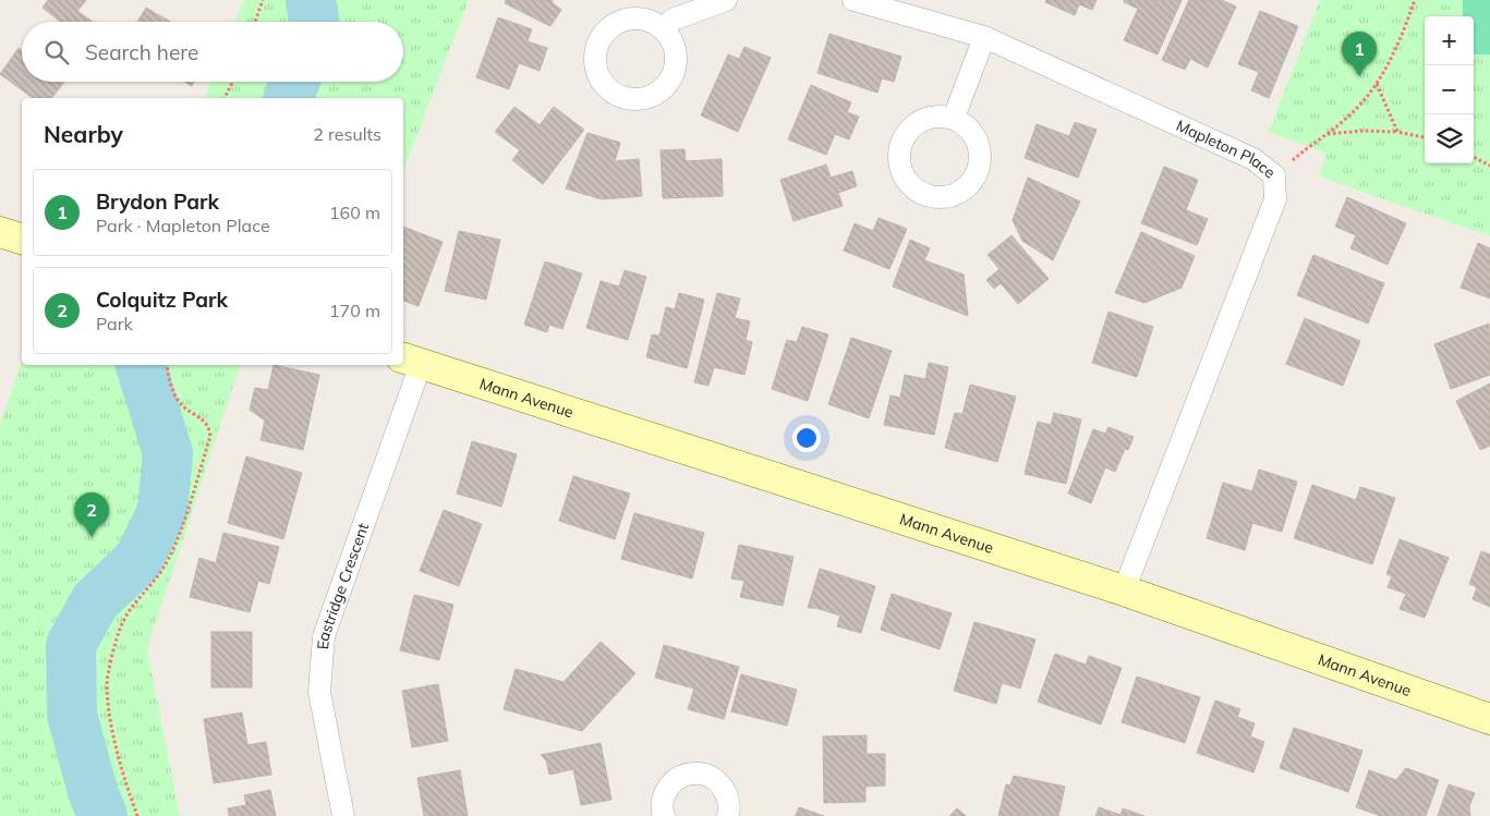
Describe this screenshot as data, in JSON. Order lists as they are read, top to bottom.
{
  "streets": {
    "main road": ["Mann Avenue"],
    "street": ["Mapleton Place", "Eastridge Crescent"]
  },
  "crossings": [
    ["Mapleton Place", "Mann Avenue"],
    ["Mann Avenue", "Eastridge Crescent"]
  ],
  "page": {
    "map_buttons": ["+", "−"],
    "search": "Search here",
    "pins": ["1", "2"],
    "heading": ["Nearby", "2 results"],
    "list": [
      {
        "mark": "1",
        "name": "Brydon Park",
        "note": "Park · Mapleton Place",
        "value": "160 m"
      },
      {
        "mark": "2",
        "name": "Colquitz Park",
        "note": "Park",
        "value": "170 m"
      }
    ]
  }
}
